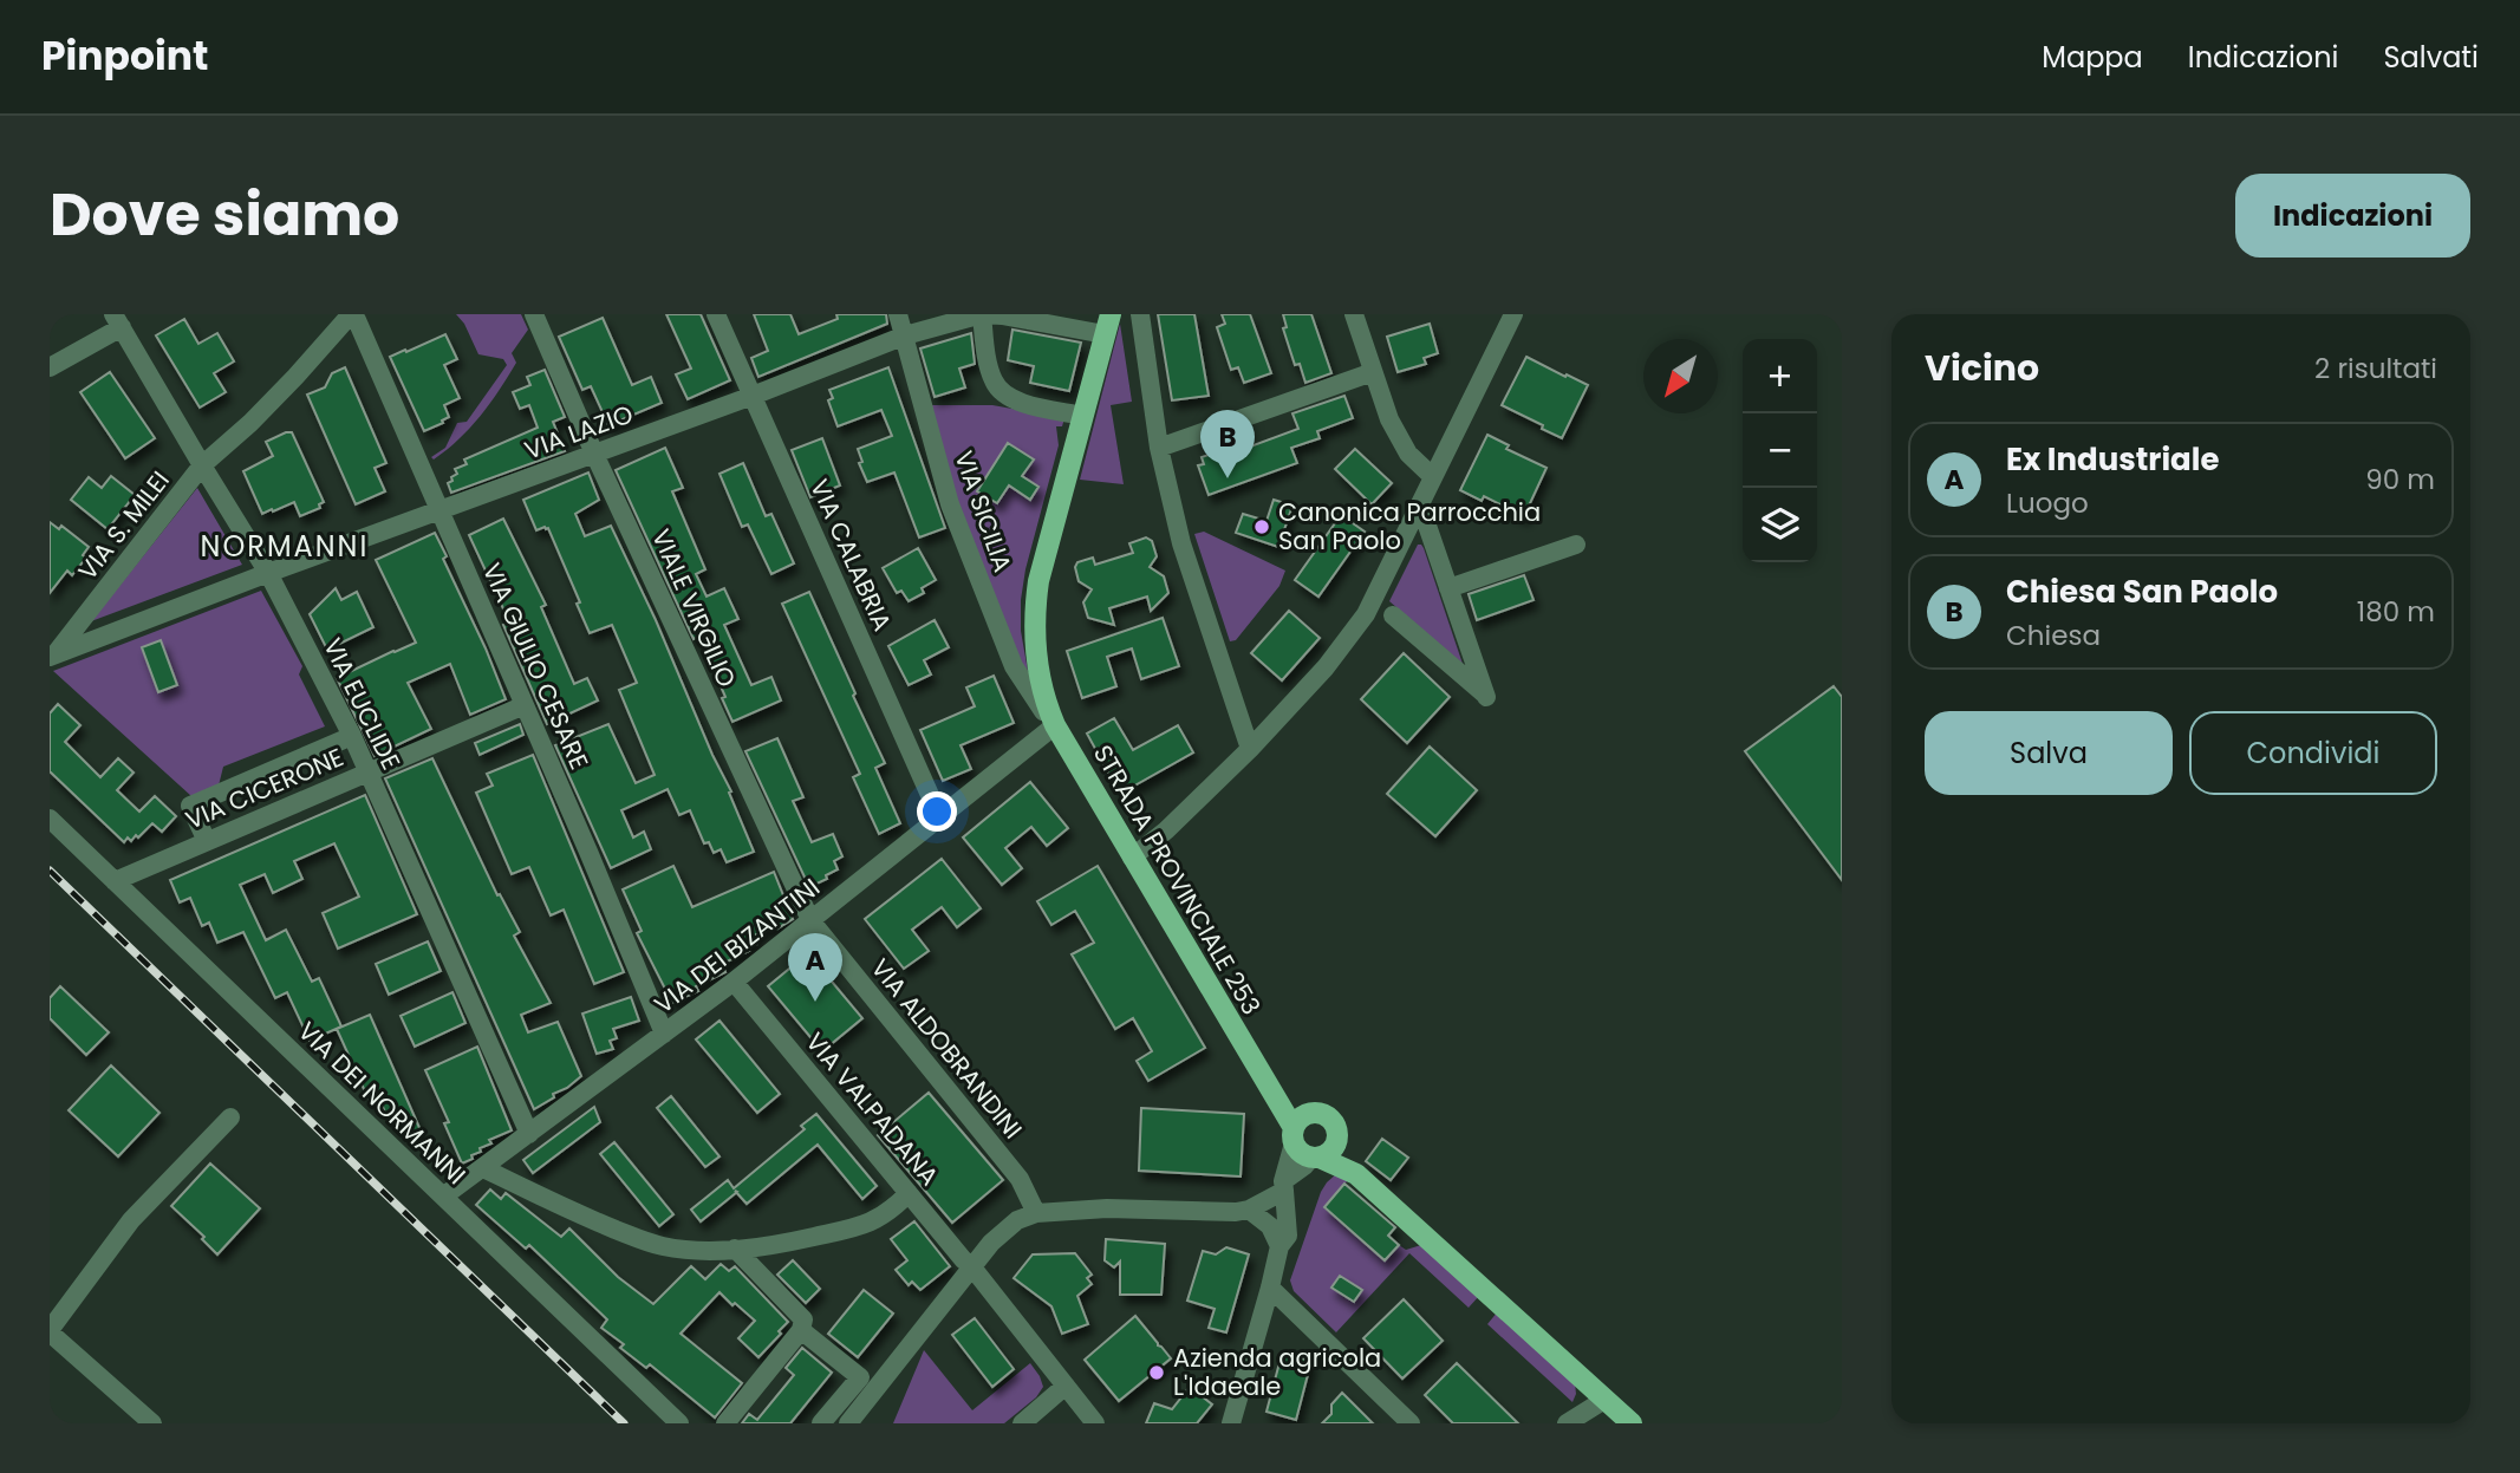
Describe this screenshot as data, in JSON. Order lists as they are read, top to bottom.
{
  "streets": {
    "main road": ["STRADA PROVINCIALE 253"],
    "street": [
      "VIA LAZIO",
      "VIA SICILIA",
      "VIA S. MILEI",
      "VIA CALABRIA",
      "VIALE VIRGILIO",
      "VIA GIULIO CESARE",
      "VIA EUCLIDE",
      "VIA CICERONE",
      "VIA DEI BIZANTINI",
      "VIA ALDOBRANDINI",
      "VIA DEI NORMANNI",
      "VIA VALPADANA"
    ]
  },
  "crossings": [
    ["VIA LAZIO", "VIA SICILIA"],
    ["VIA LAZIO", "VIA S. MILEI"],
    ["VIA LAZIO", "VIA CALABRIA"],
    ["VIA LAZIO", "VIALE VIRGILIO"],
    ["VIA LAZIO", "VIA GIULIO CESARE"],
    ["VIA LAZIO", "VIA EUCLIDE"],
    ["VIA LAZIO", "STRADA PROVINCIALE 253"],
    ["VIA SICILIA", "STRADA PROVINCIALE 253"],
    ["VIA SICILIA", "VIA DEI BIZANTINI"],
    ["VIA S. MILEI", "VIA GIULIO CESARE"],
    ["VIA S. MILEI", "VIA EUCLIDE"],
    ["VIA CALABRIA", "VIA DEI BIZANTINI"],
    ["VIALE VIRGILIO", "VIA DEI BIZANTINI"],
    ["VIALE VIRGILIO", "VIA ALDOBRANDINI"],
    ["VIA GIULIO CESARE", "VIA CICERONE"],
    ["VIA GIULIO CESARE", "VIA DEI BIZANTINI"],
    ["VIA EUCLIDE", "VIA CICERONE"],
    ["VIA EUCLIDE", "VIA DEI BIZANTINI"],
    ["VIA CICERONE", "VIA DEI NORMANNI"],
    ["STRADA PROVINCIALE 253", "VIA DEI BIZANTINI"],
    ["VIA DEI BIZANTINI", "VIA ALDOBRANDINI"],
    ["VIA DEI BIZANTINI", "VIA DEI NORMANNI"],
    ["VIA DEI BIZANTINI", "VIA VALPADANA"]
  ],
  "districts": ["NORMANNI"],
  "places": ["Canonica Parrocchia San Paolo", "Azienda agricola L'Idaeale"],
  "north": "bottom left",
  "page": {
    "header": "Pinpoint",
    "nav": ["Mappa", "Indicazioni", "Salvati"],
    "title": "Dove siamo",
    "buttons": [
      "Indicazioni",
      ["Salva", "Condividi"]
    ],
    "heading": ["Vicino", "2 risultati"],
    "map_buttons": ["+", "−"],
    "pins": ["B", "A"],
    "list": [
      {
        "mark": "A",
        "name": "Ex Industriale",
        "note": "Luogo",
        "value": "90 m"
      },
      {
        "mark": "B",
        "name": "Chiesa San Paolo",
        "note": "Chiesa",
        "value": "180 m"
      }
    ]
  }
}
